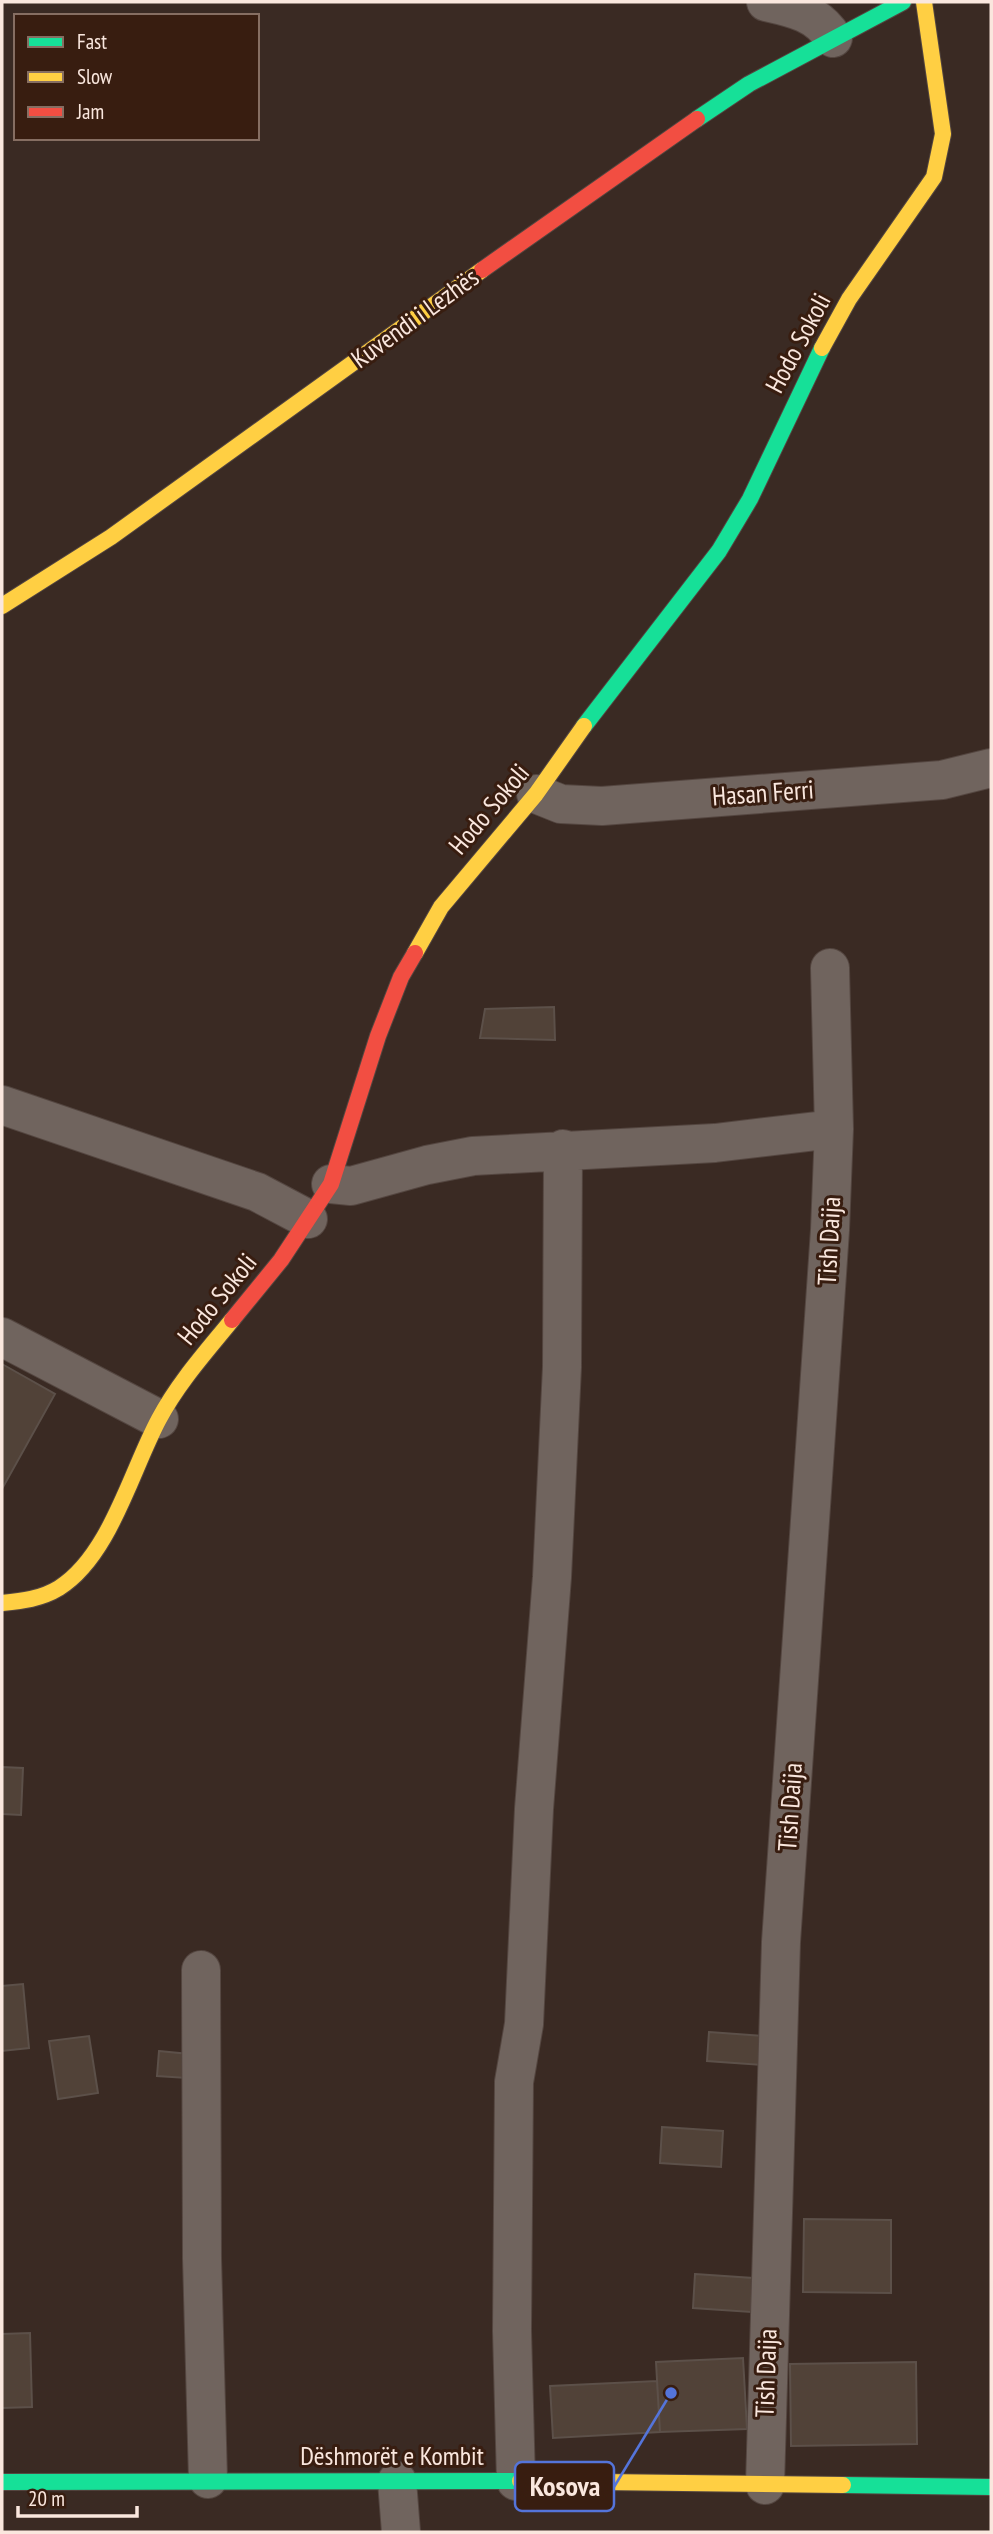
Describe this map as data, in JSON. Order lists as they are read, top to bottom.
{
  "streets": {
    "street": [
      "Kuvendi i Lezhës",
      "Hodo Sokoli",
      "Hasan Ferri",
      "Tish Daija",
      "Dëshmorët e Kombit"
    ]
  },
  "crossings": [
    ["Hodo Sokoli", "Hasan Ferri"],
    ["Tish Daija", "Dëshmorët e Kombit"]
  ],
  "places": ["Kosova"],
  "legend": ["Fast", "Slow", "Jam"],
  "scale_bar": "20 m"
}
